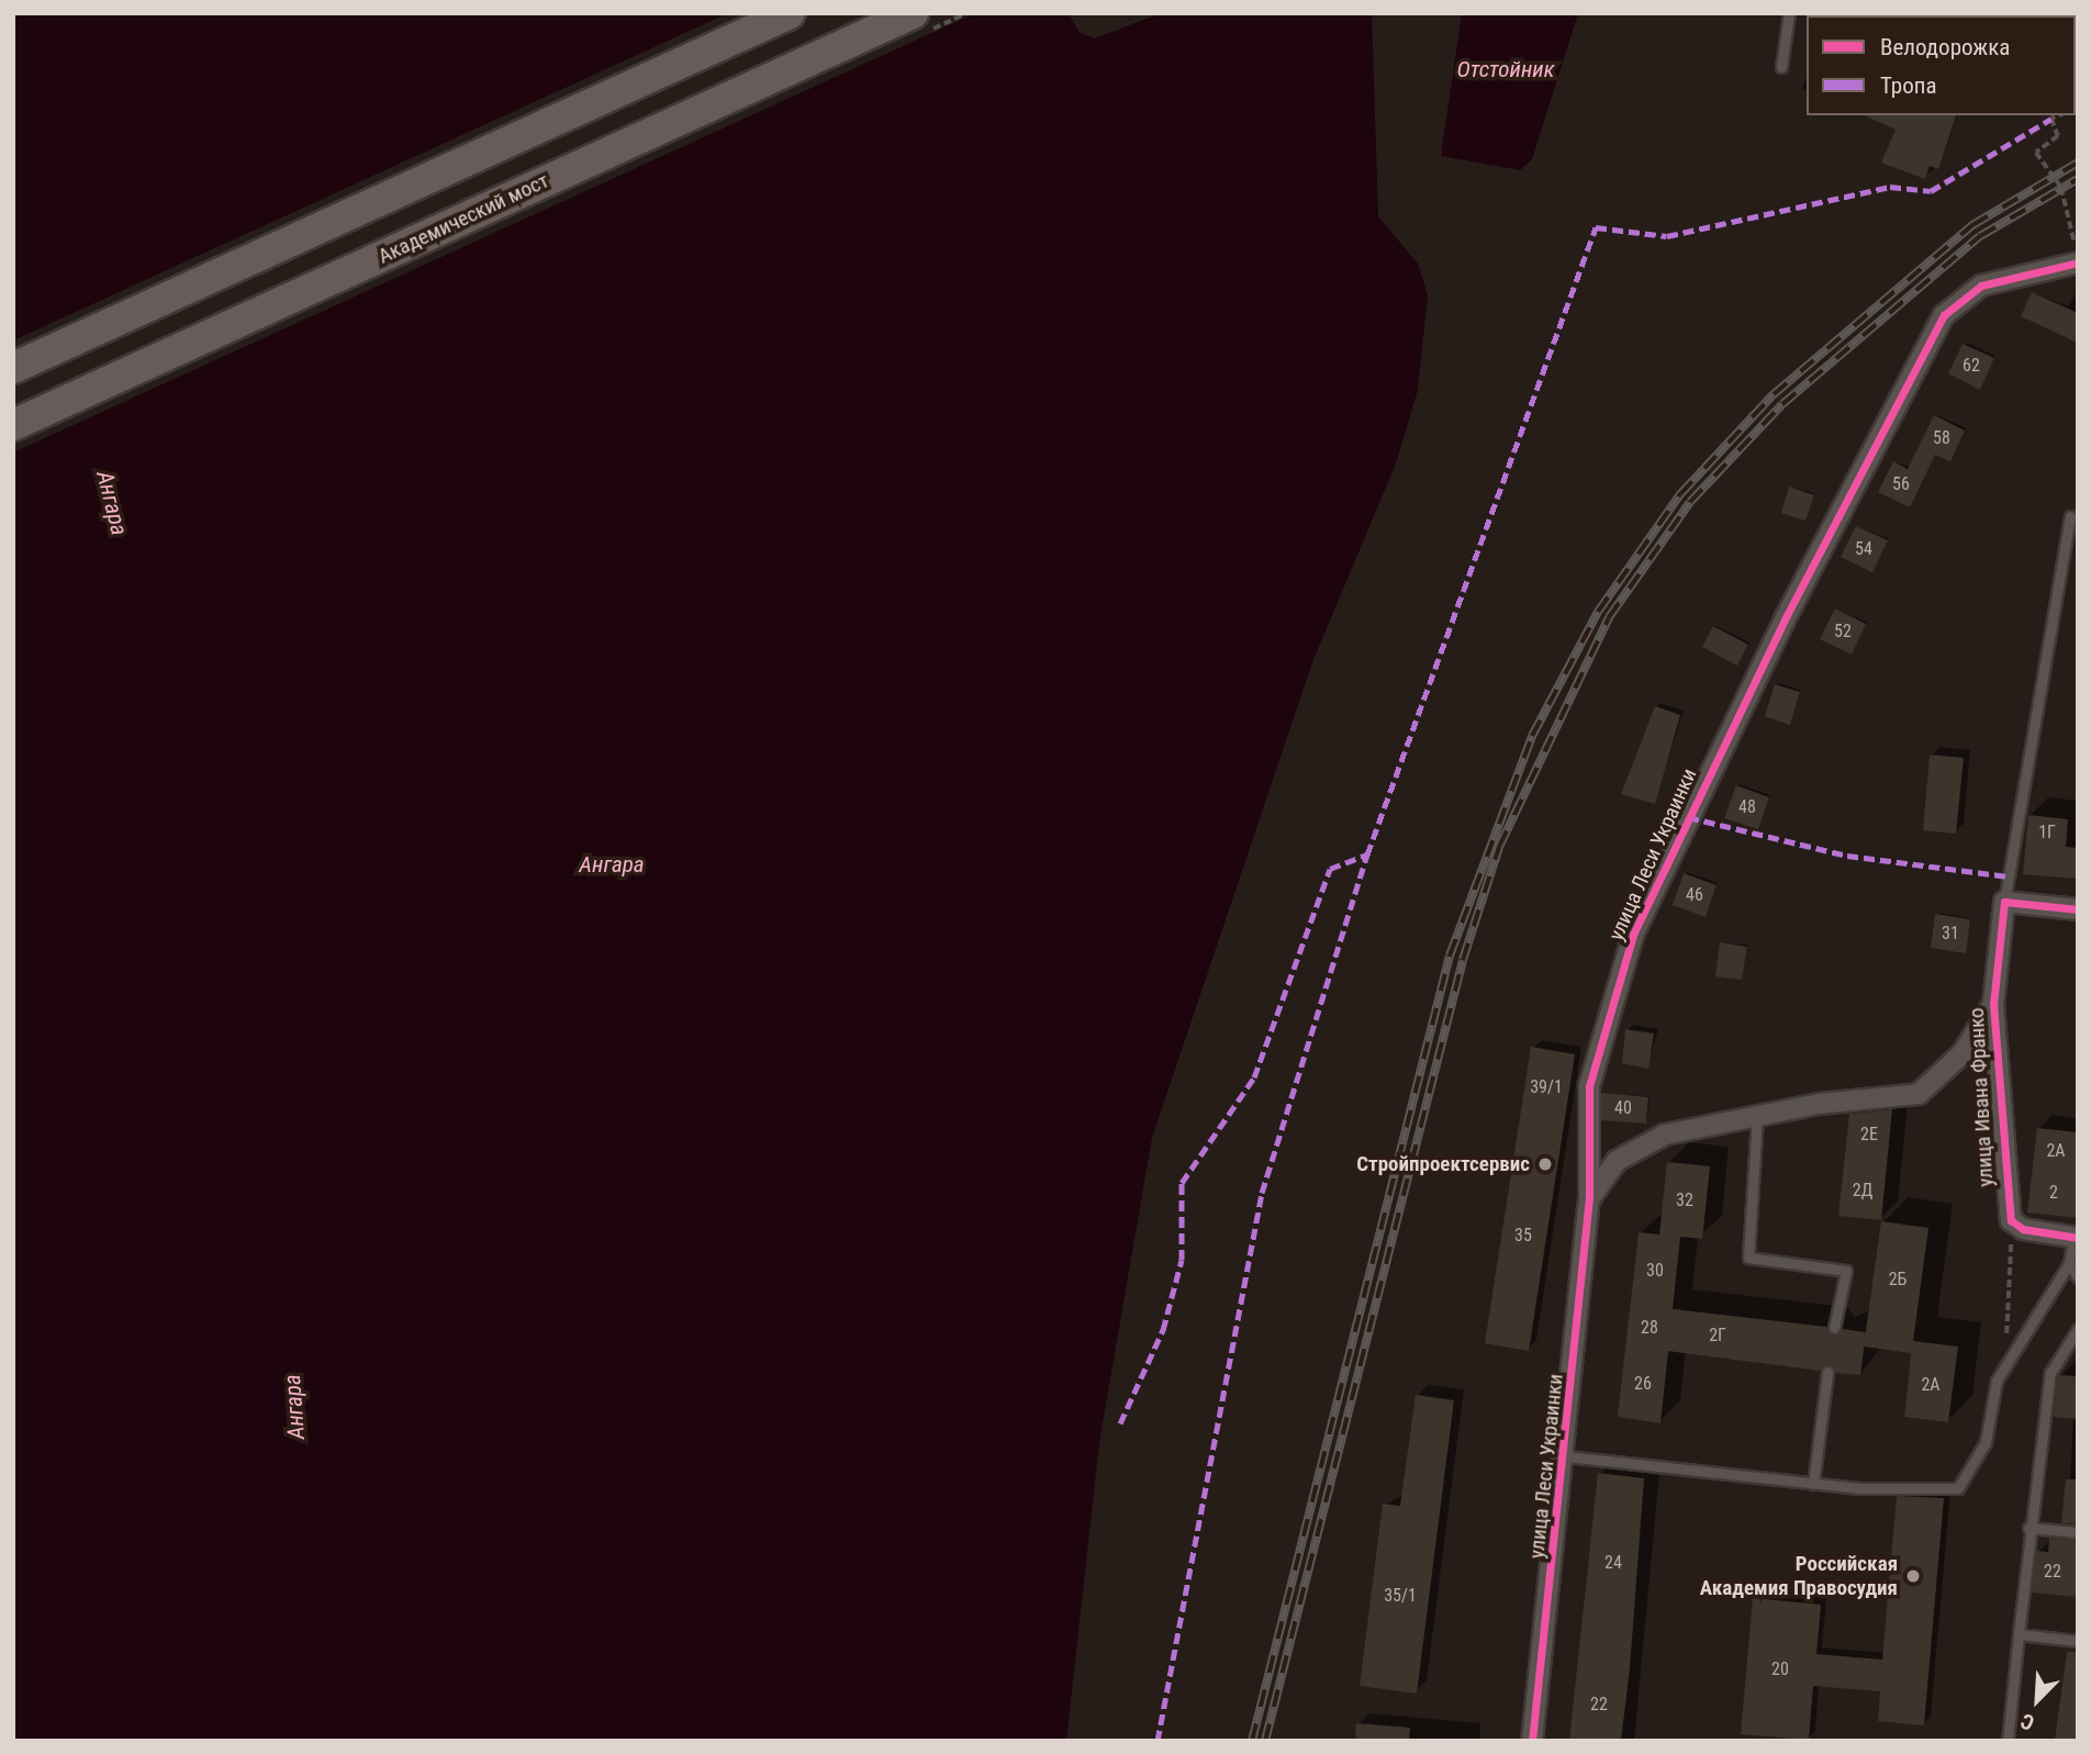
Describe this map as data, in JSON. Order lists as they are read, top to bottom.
{
  "streets": {
    "main road": ["Академический мост"],
    "street": ["улица Леси Украинки", "улица Ивана Франко"]
  },
  "water": ["Отстойник", "Ангара"],
  "places": ["Стройпроектсервис", "Российская Академия Правосудия"],
  "house_numbers": [
    "62",
    "58",
    "56",
    "54",
    "52",
    "48",
    "1Г",
    "46",
    "31",
    "39/1",
    "40",
    "2Е",
    "2А",
    "2Д",
    "2",
    "32",
    "35",
    "30",
    "2Б",
    "28",
    "2Г",
    "26",
    "2А",
    "24",
    "22",
    "35/1",
    "20",
    "22"
  ],
  "legend": ["Велодорожка", "Тропа"],
  "north": "bottom left"
}
